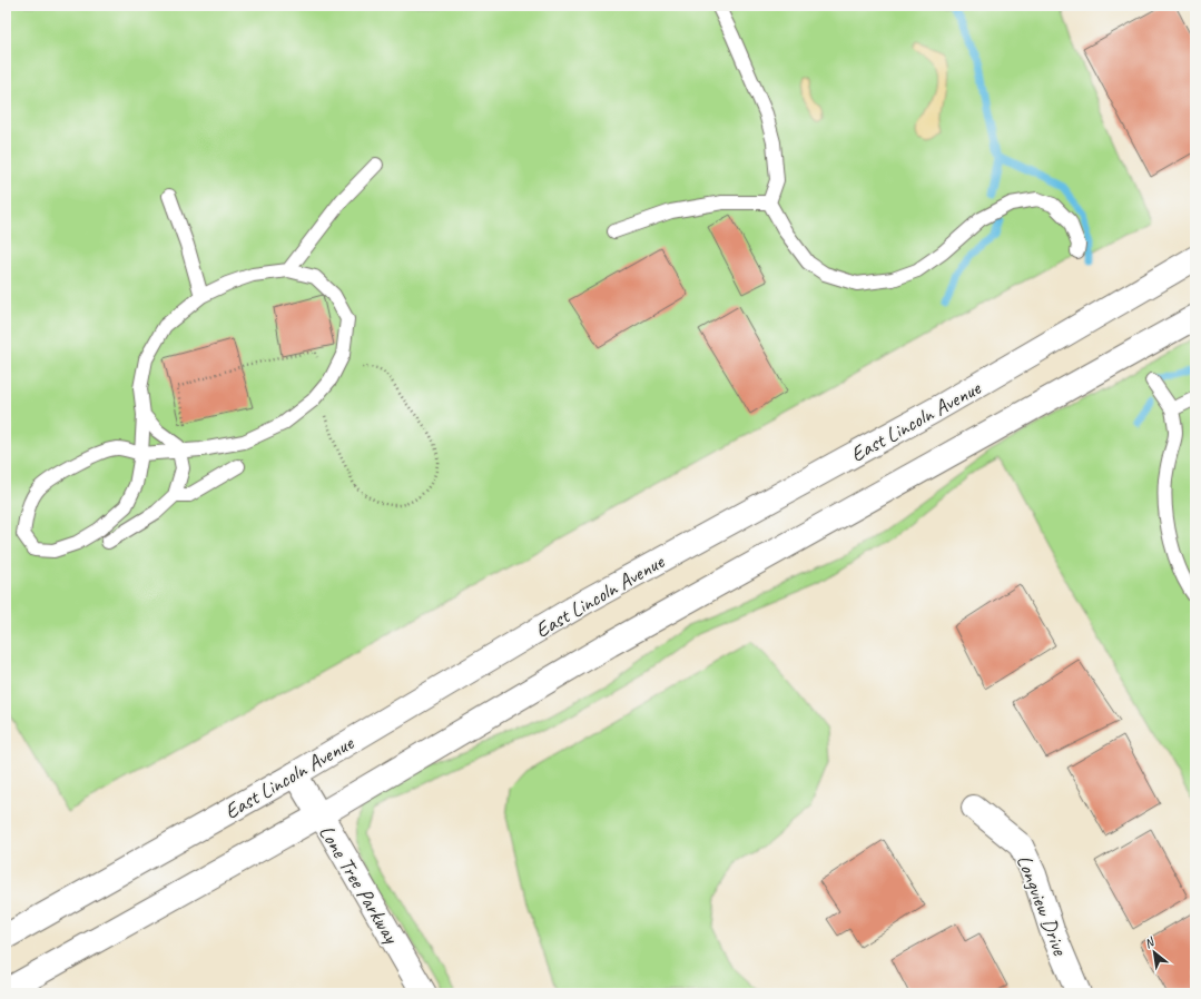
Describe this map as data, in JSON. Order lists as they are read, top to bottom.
{
  "streets": {
    "main road": ["East Lincoln Avenue", "Lone Tree Parkway", "Longview Drive"]
  },
  "crossings": [
    ["East Lincoln Avenue", "Lone Tree Parkway"]
  ],
  "north": "top left"
}
